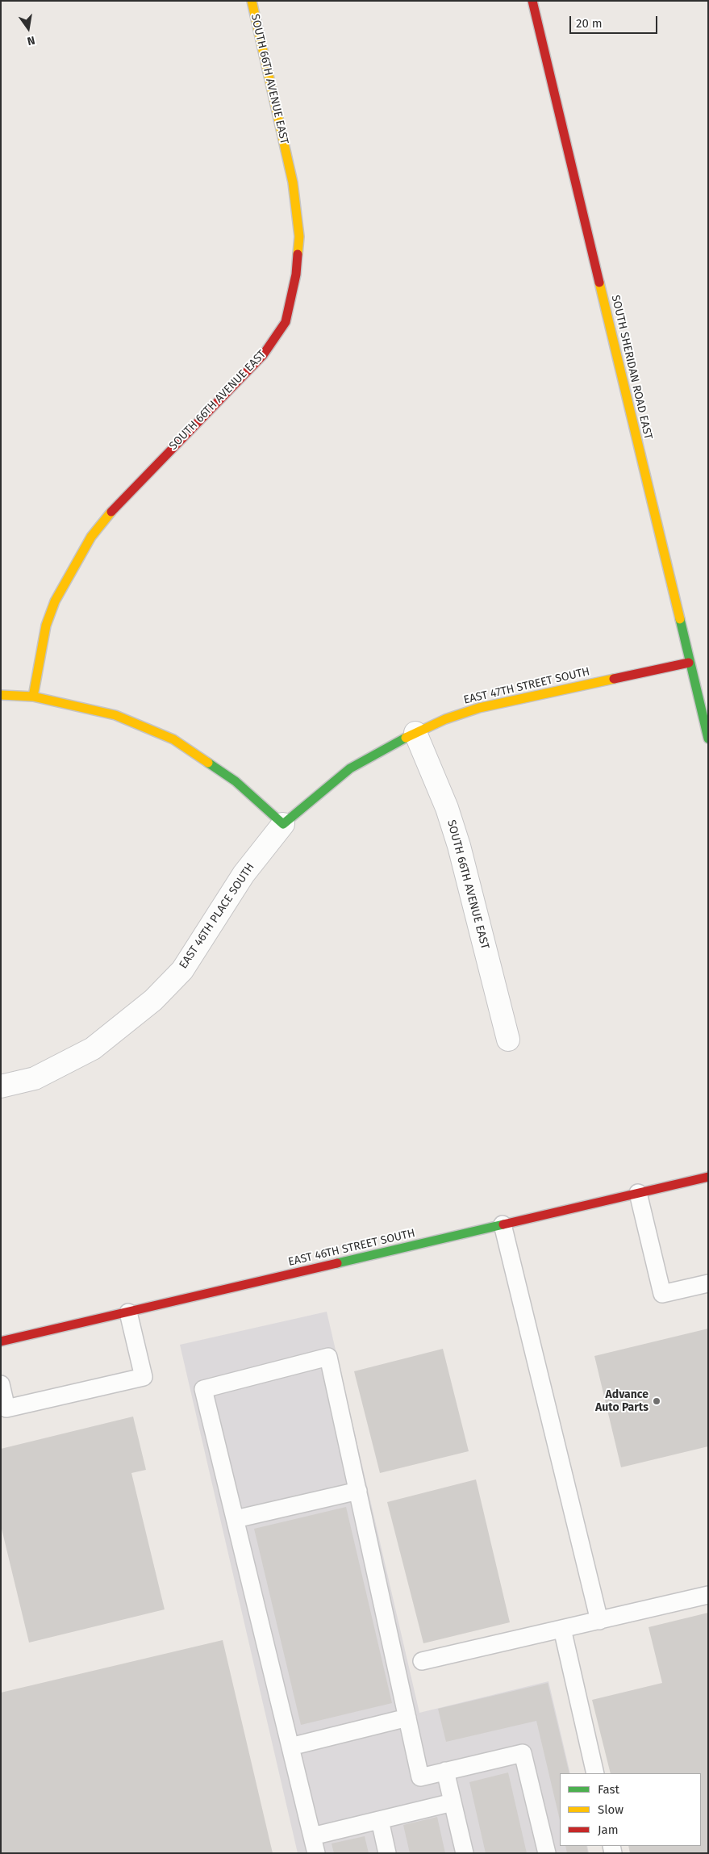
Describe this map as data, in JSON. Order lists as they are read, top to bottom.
{
  "streets": {
    "street": [
      "SOUTH 66TH AVENUE EAST",
      "SOUTH SHERIDAN ROAD EAST",
      "EAST 47TH STREET SOUTH",
      "EAST 46TH PLACE SOUTH",
      "EAST 46TH STREET SOUTH"
    ]
  },
  "crossings": [
    ["SOUTH 66TH AVENUE EAST", "EAST 47TH STREET SOUTH"],
    ["SOUTH SHERIDAN ROAD EAST", "EAST 47TH STREET SOUTH"],
    ["EAST 47TH STREET SOUTH", "EAST 46TH PLACE SOUTH"]
  ],
  "places": ["Advance Auto Parts"],
  "legend": ["Fast", "Slow", "Jam"],
  "scale_bar": "20 m",
  "north": "bottom"
}
